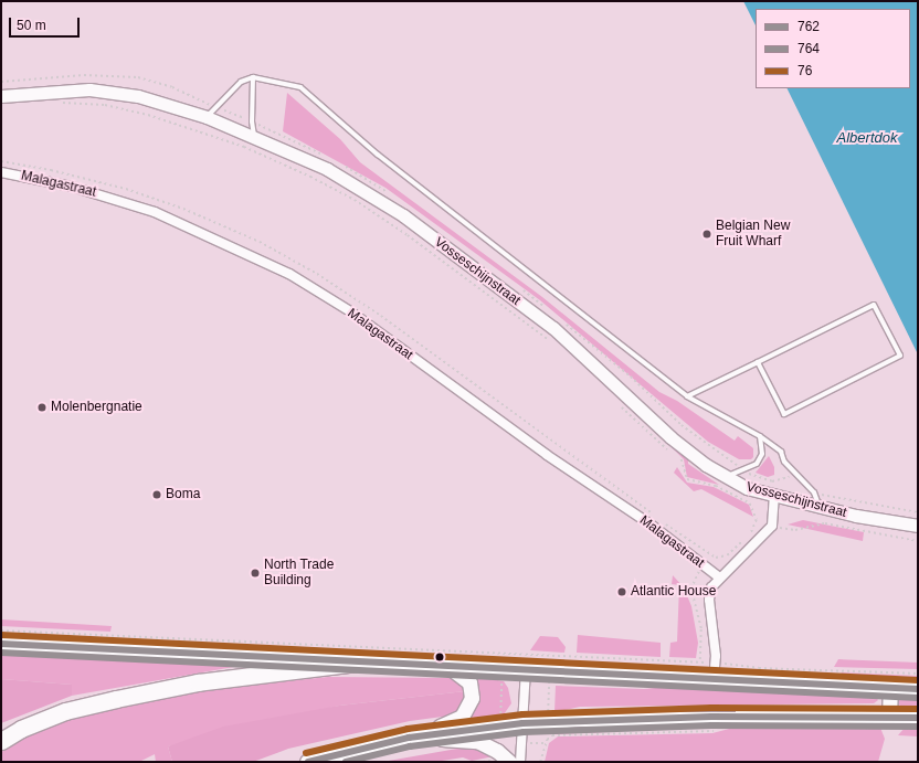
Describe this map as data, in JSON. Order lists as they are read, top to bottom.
{
  "streets": {
    "street": ["Malagastraat", "Vosseschijnstraat"]
  },
  "water": ["Albertdok"],
  "places": [
    "Belgian New Fruit Wharf",
    "Molenbergnatie",
    "Boma",
    "North Trade Building",
    "Atlantic House"
  ],
  "lines": ["transit line 76", "transit line 762", "transit line 764"],
  "legend": ["762", "764", "76"],
  "scale_bar": "50 m"
}
